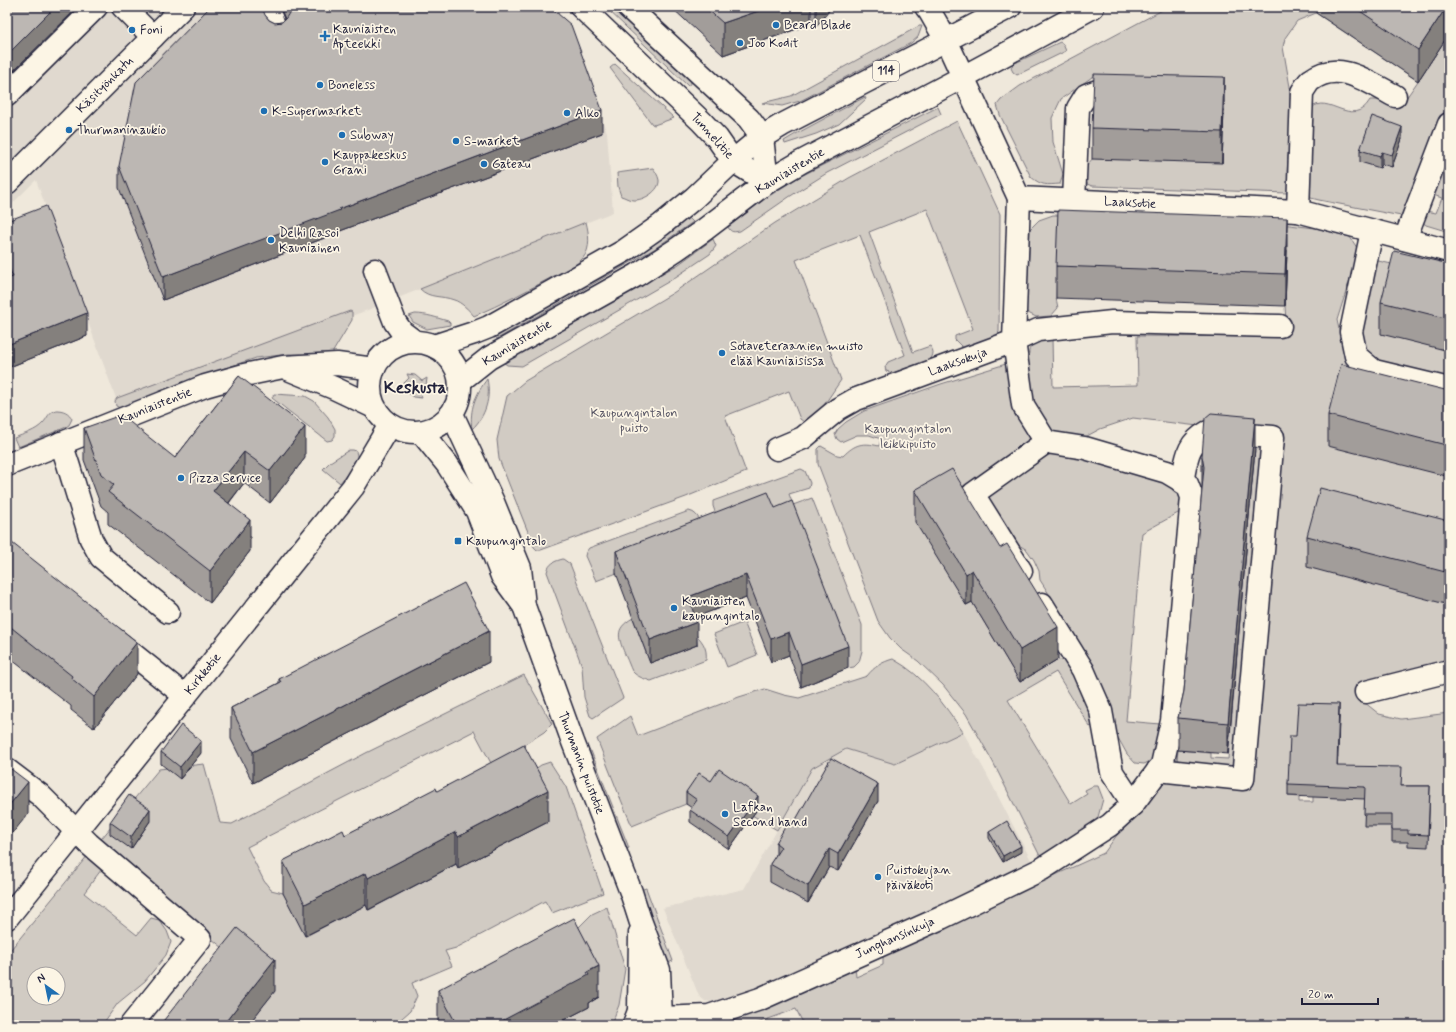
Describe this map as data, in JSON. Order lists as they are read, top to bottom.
{
  "streets": {
    "street": [
      "114",
      "Käsityönkatu",
      "Tunnelitie",
      "Kauniaistentie",
      "Laaksotie",
      "Laaksokuja",
      "Kirkkotie",
      "Thurmanin puistotie",
      "Junghansinkuja"
    ]
  },
  "crossings": [
    ["Tunnelitie", "Kauniaistentie"],
    ["Kauniaistentie", "Kirkkotie"],
    ["Kauniaistentie", "Thurmanin puistotie"],
    ["Kirkkotie", "Thurmanin puistotie"],
    ["Thurmanin puistotie", "Junghansinkuja"]
  ],
  "districts": ["Keskusta"],
  "parks": ["Kaupungintalon puisto", "Kaupungintalon leikkipuisto"],
  "places": {
    "other": [
      "Beard Blade",
      "Foni",
      "Joo Kodit",
      "Boneless",
      "K-Supermarket",
      "Alko",
      "Thurmaninaukio",
      "Subway",
      "S-market",
      "Kauppakeskus Grani",
      "Gateau",
      "Delhi Rasoi Kauniainen",
      "Sotaveteraanien muisto elää Kauniaisissa",
      "Pizza Service",
      "Kauniaisten kaupungintalo",
      "Lafkan Second hand",
      "Puistokujan päiväkoti"
    ],
    "health": ["Kauniaisten Apteekki"],
    "transit": ["Kaupungintalo"]
  },
  "scale_bar": "20 m",
  "north": "top left"
}
